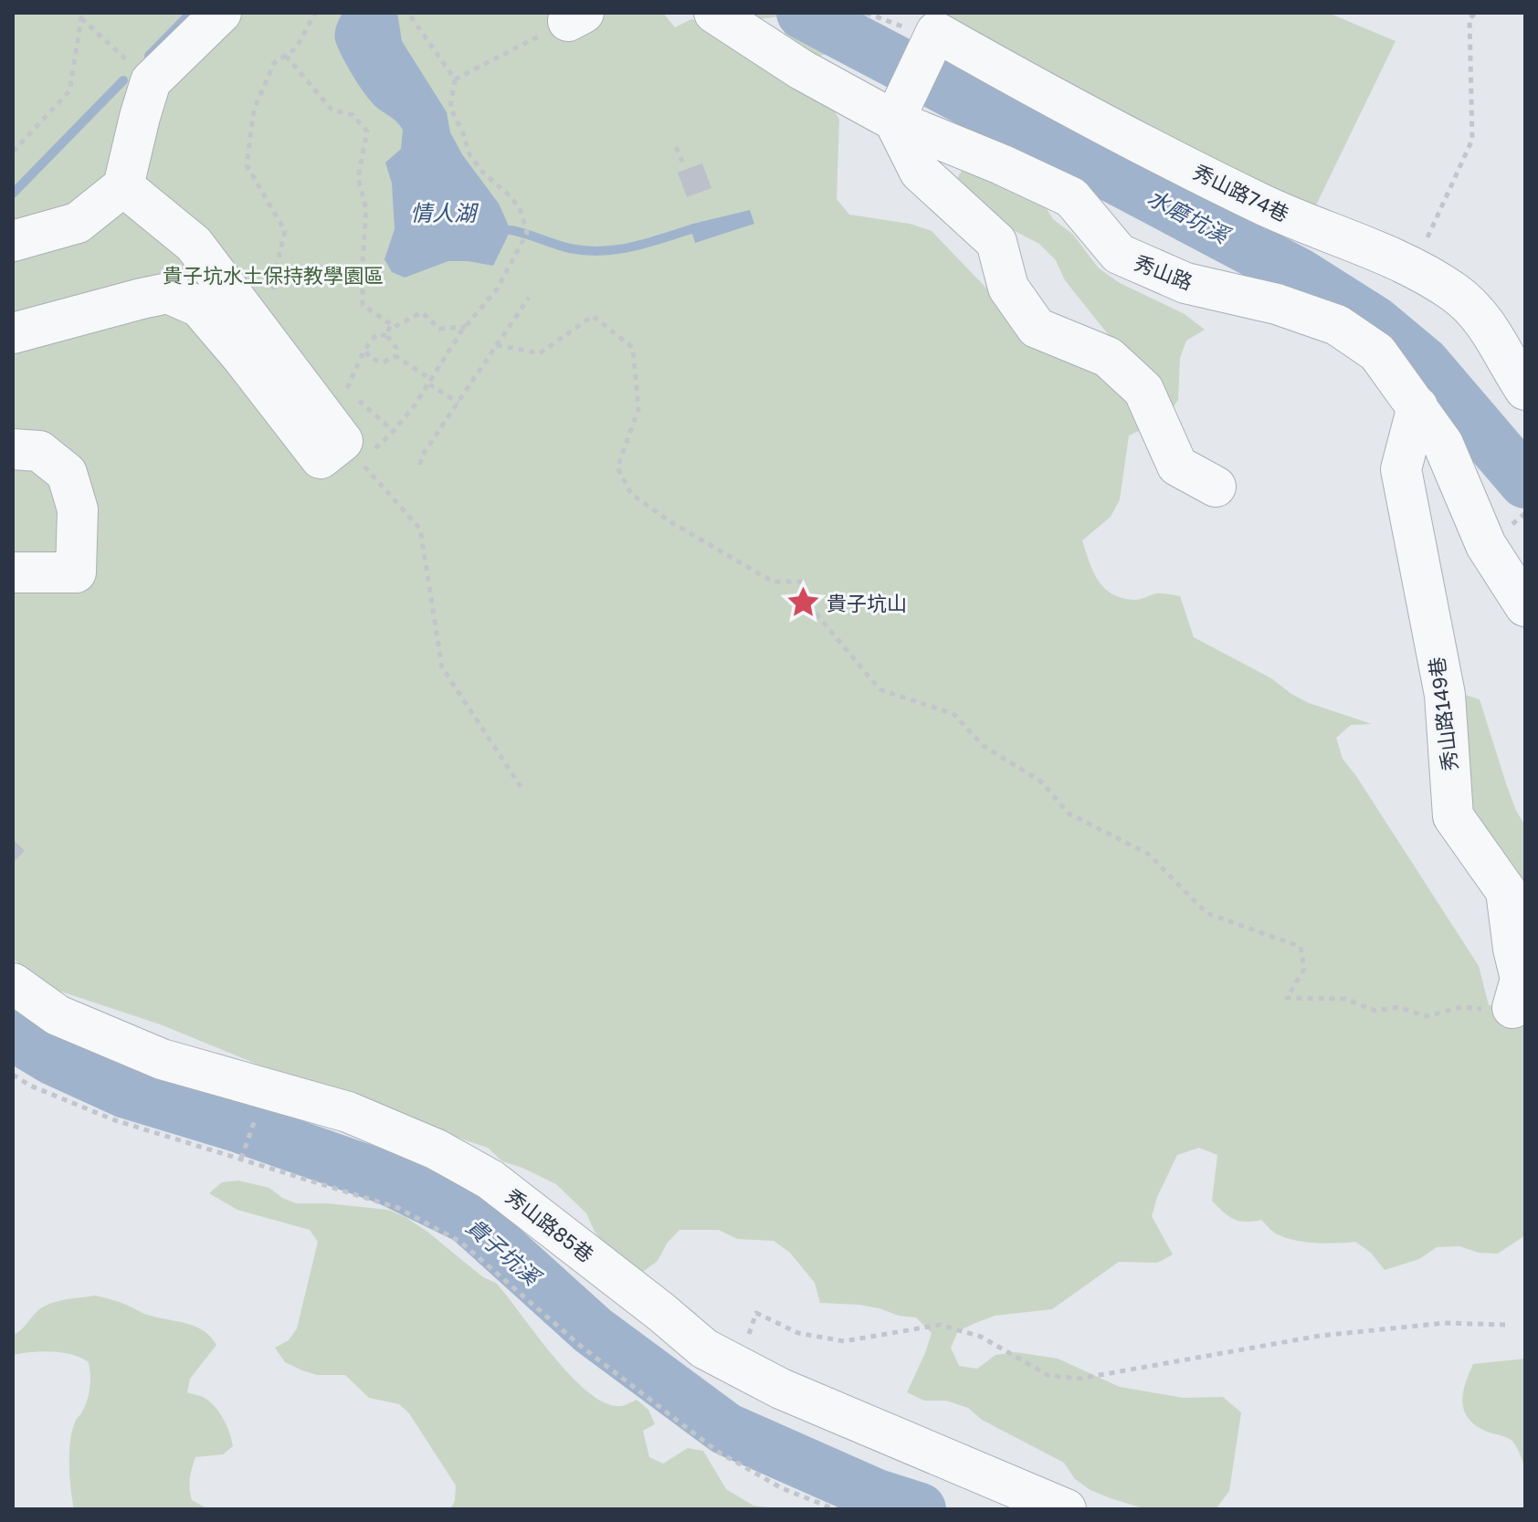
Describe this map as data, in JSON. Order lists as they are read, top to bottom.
{
  "streets": {
    "street": [
      "秀山路74巷",
      "秀山路",
      "秀山路149巷",
      "秀山路85巷"
    ]
  },
  "crossings": [
    ["秀山路", "秀山路149巷"]
  ],
  "water": ["情人湖", "水磨坑溪", "貴子坑溪"],
  "parks": ["貴子坑水土保持教學園區"],
  "places": {
    "place": ["貴子坑山"]
  }
}
